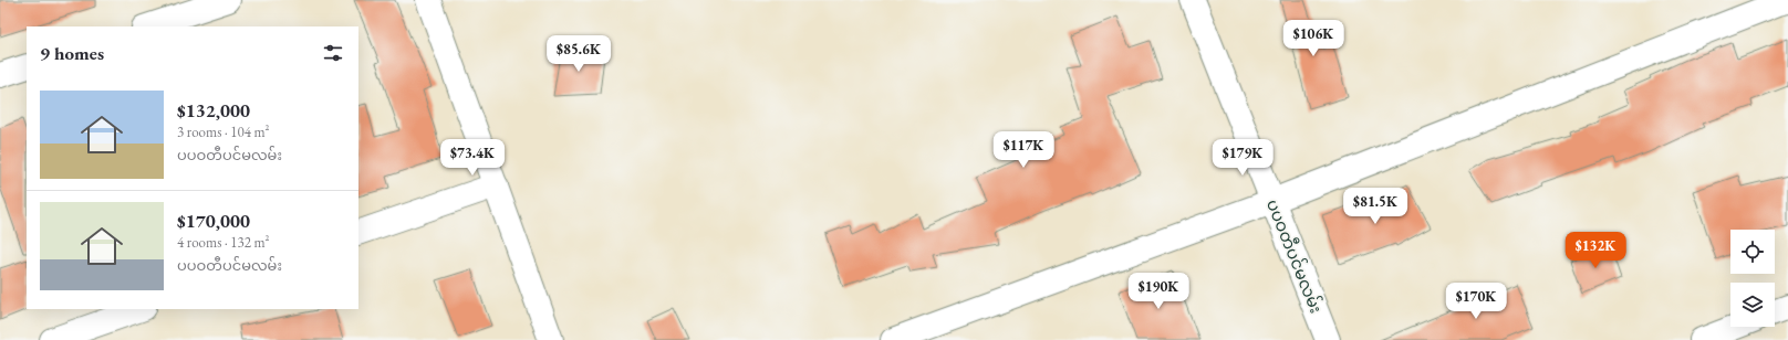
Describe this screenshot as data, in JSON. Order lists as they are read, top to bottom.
{
  "streets": {
    "street": ["ပပဝတီပင်မလမ်း"]
  },
  "page": {
    "price": [
      "$106K",
      "$85.6K",
      "$117K",
      "$73.4K",
      "$179K",
      "$81.5K",
      "$132K",
      "$190K",
      "$170K"
    ],
    "heading": "9 homes",
    "list": [
      {
        "name": "$132,000",
        "note": "3 rooms · 104 m² · ပပဝတီပင်မလမ်း"
      },
      {
        "name": "$170,000",
        "note": "4 rooms · 132 m² · ပပဝတီပင်မလမ်း"
      }
    ]
  }
}
